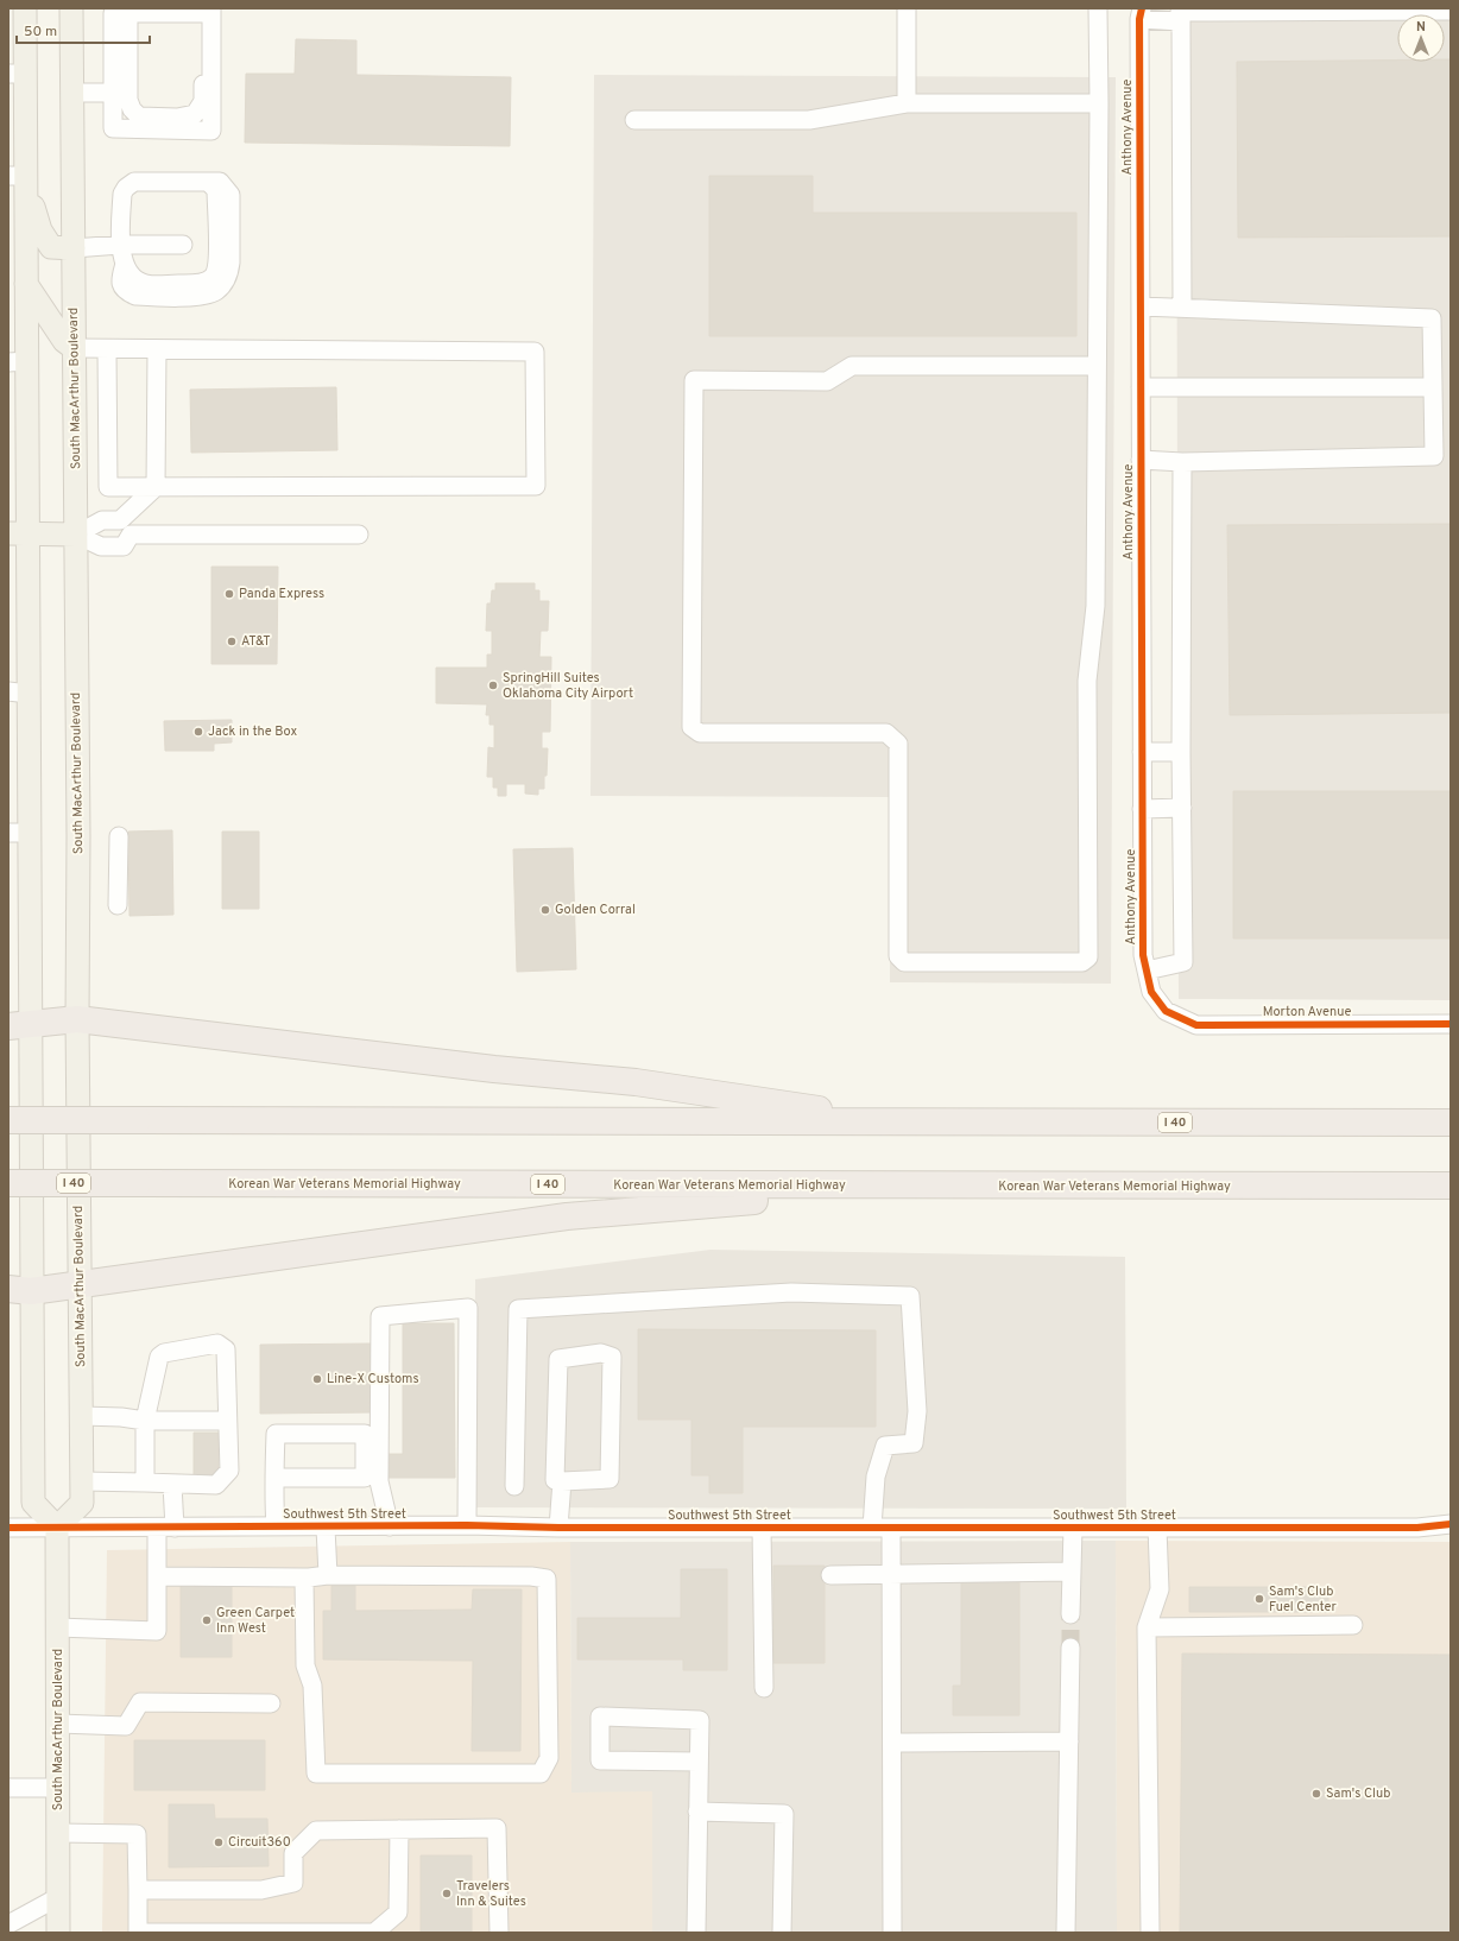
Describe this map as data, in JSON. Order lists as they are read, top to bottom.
{
  "streets": {
    "highway": ["I 40", "Korean War Veterans Memorial Highway"],
    "main road": ["South MacArthur Boulevard"],
    "street": ["Anthony Avenue", "Morton Avenue", "Southwest 5th Street"]
  },
  "crossings": [
    ["Anthony Avenue", "Morton Avenue"],
    ["South MacArthur Boulevard", "Southwest 5th Street"]
  ],
  "places": [
    "Panda Express",
    "AT&T",
    "SpringHill Suites Oklahoma City Airport",
    "Jack in the Box",
    "Golden Corral",
    "Line-X Customs",
    "Sam's Club Fuel Center",
    "Green Carpet Inn West",
    "Sam's Club",
    "Circuit360",
    "Travelers Inn & Suites"
  ],
  "scale_bar": "50 m",
  "north": "top"
}
